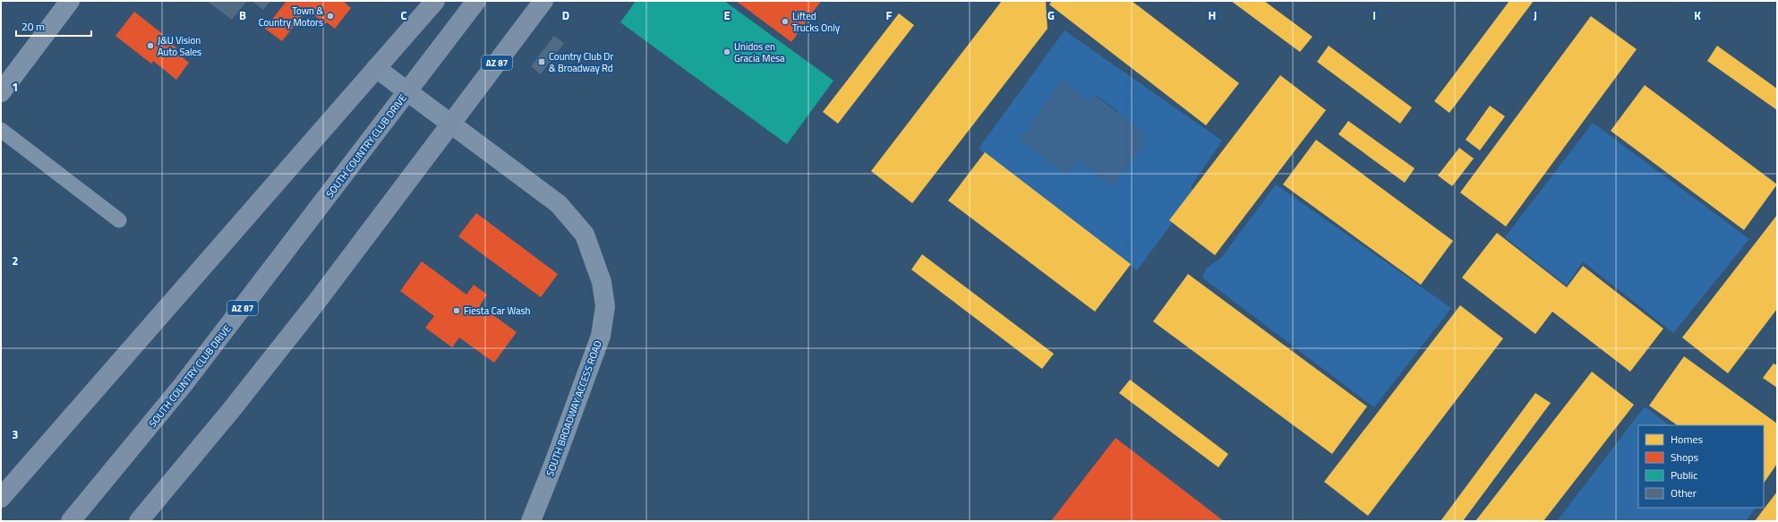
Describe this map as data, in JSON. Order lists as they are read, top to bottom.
{
  "streets": {
    "main road": ["AZ 87", "SOUTH COUNTRY CLUB DRIVE"],
    "street": ["SOUTH BROADWAY ACCESS ROAD"]
  },
  "crossings": [
    ["AZ 87", "SOUTH COUNTRY CLUB DRIVE"],
    ["AZ 87", "SOUTH BROADWAY ACCESS ROAD"],
    ["SOUTH COUNTRY CLUB DRIVE", "SOUTH BROADWAY ACCESS ROAD"]
  ],
  "places": {
    "other": [
      "Town & Country Motors",
      "Lifted Trucks Only",
      "J&U Vision Auto Sales",
      "Unidos en Gracia Mesa",
      "Fiesta Car Wash"
    ],
    "transit": ["Country Club Dr & Broadway Rd"]
  },
  "legend": [
    "Homes",
    "Shops",
    "Public",
    "Other"
  ],
  "scale_bar": "20 m",
  "grid": {
    "columns": [
      "B",
      "C",
      "D",
      "E",
      "F",
      "G",
      "H",
      "I",
      "J",
      "K"
    ],
    "rows": ["1", "2", "3"]
  }
}
